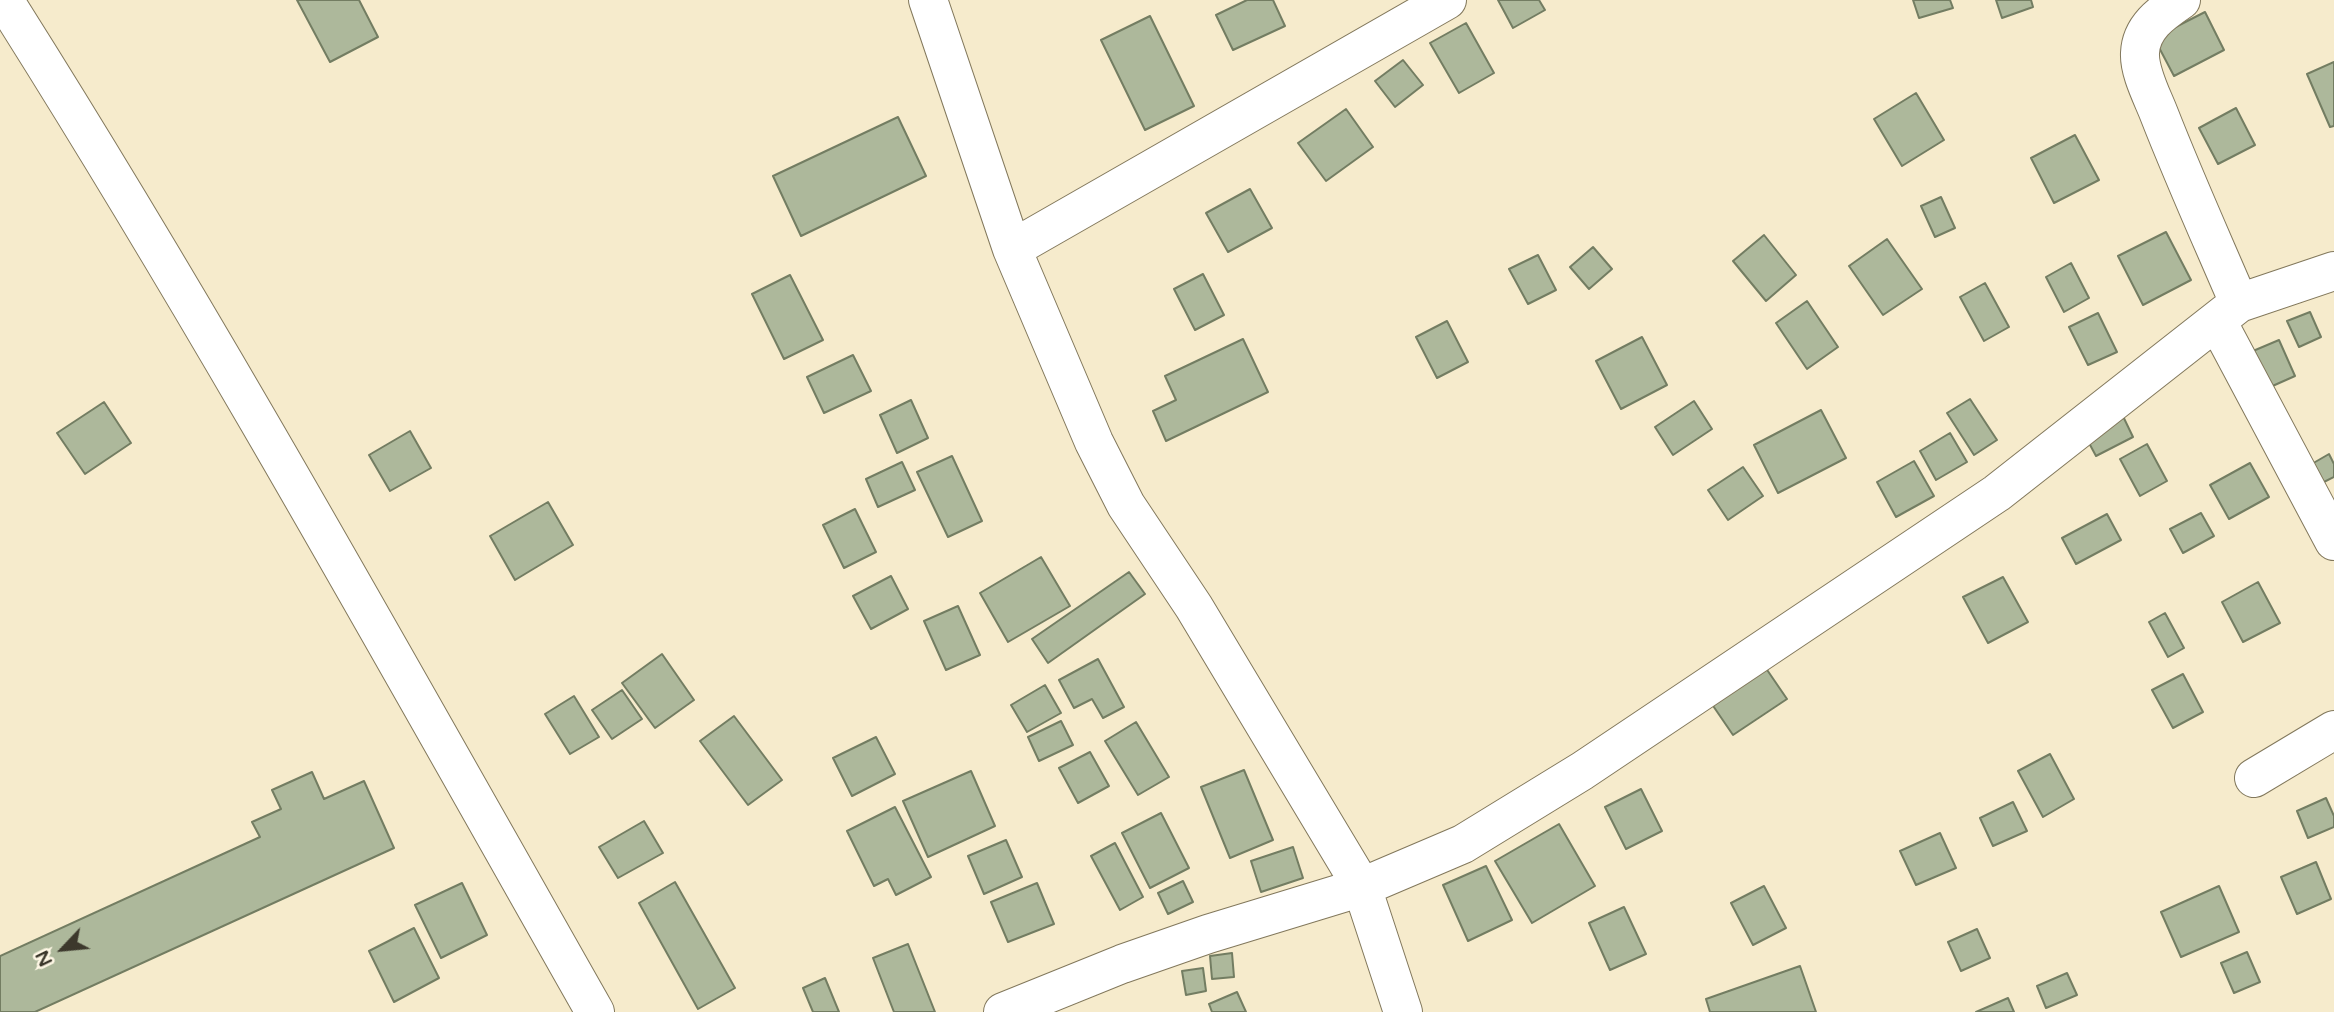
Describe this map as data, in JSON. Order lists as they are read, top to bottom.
{
  "north": "bottom left"
}
